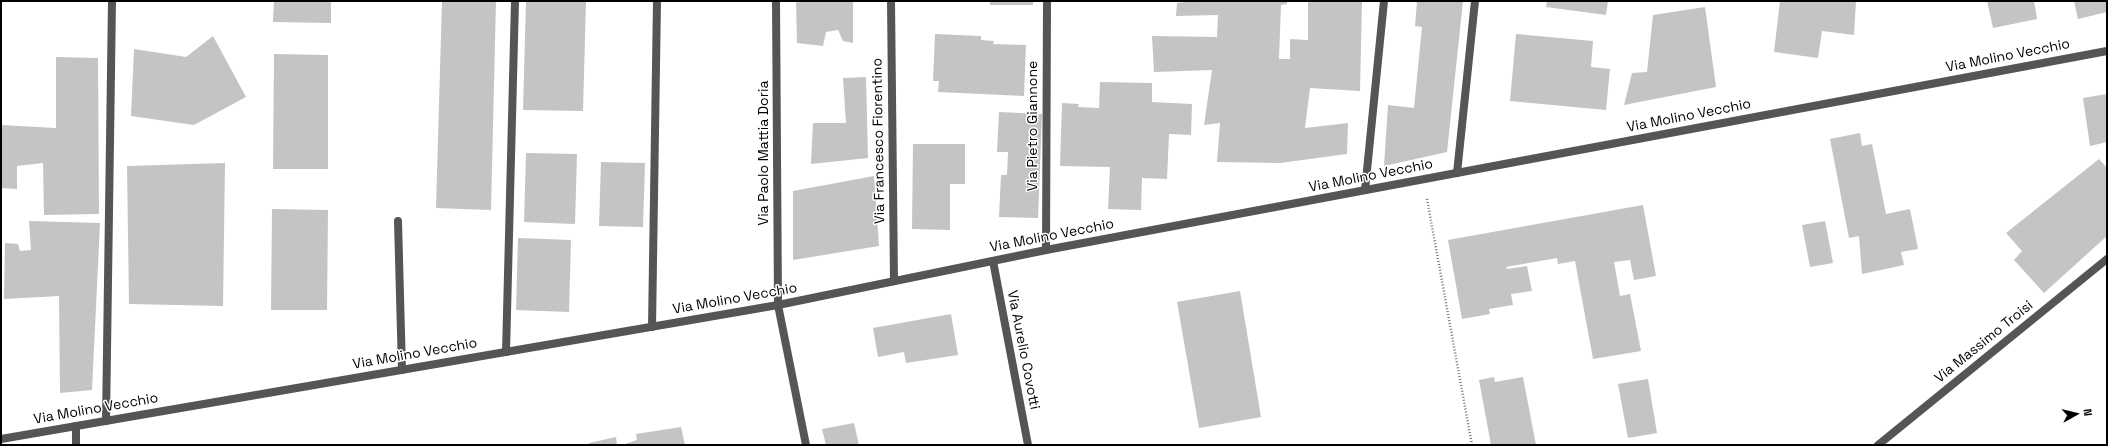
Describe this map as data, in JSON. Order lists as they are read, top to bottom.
{
  "streets": {
    "street": [
      "Via Molino Vecchio",
      "Via Pietro Giannone",
      "Via Francesco Fiorentino",
      "Via Paolo Mattia Doria",
      "Via Massimo Troisi",
      "Via Aurelio Covotti"
    ]
  },
  "crossings": [
    ["Via Molino Vecchio", "Via Pietro Giannone"],
    ["Via Molino Vecchio", "Via Francesco Fiorentino"],
    ["Via Molino Vecchio", "Via Paolo Mattia Doria"],
    ["Via Molino Vecchio", "Via Aurelio Covotti"]
  ],
  "north": "right"
}
